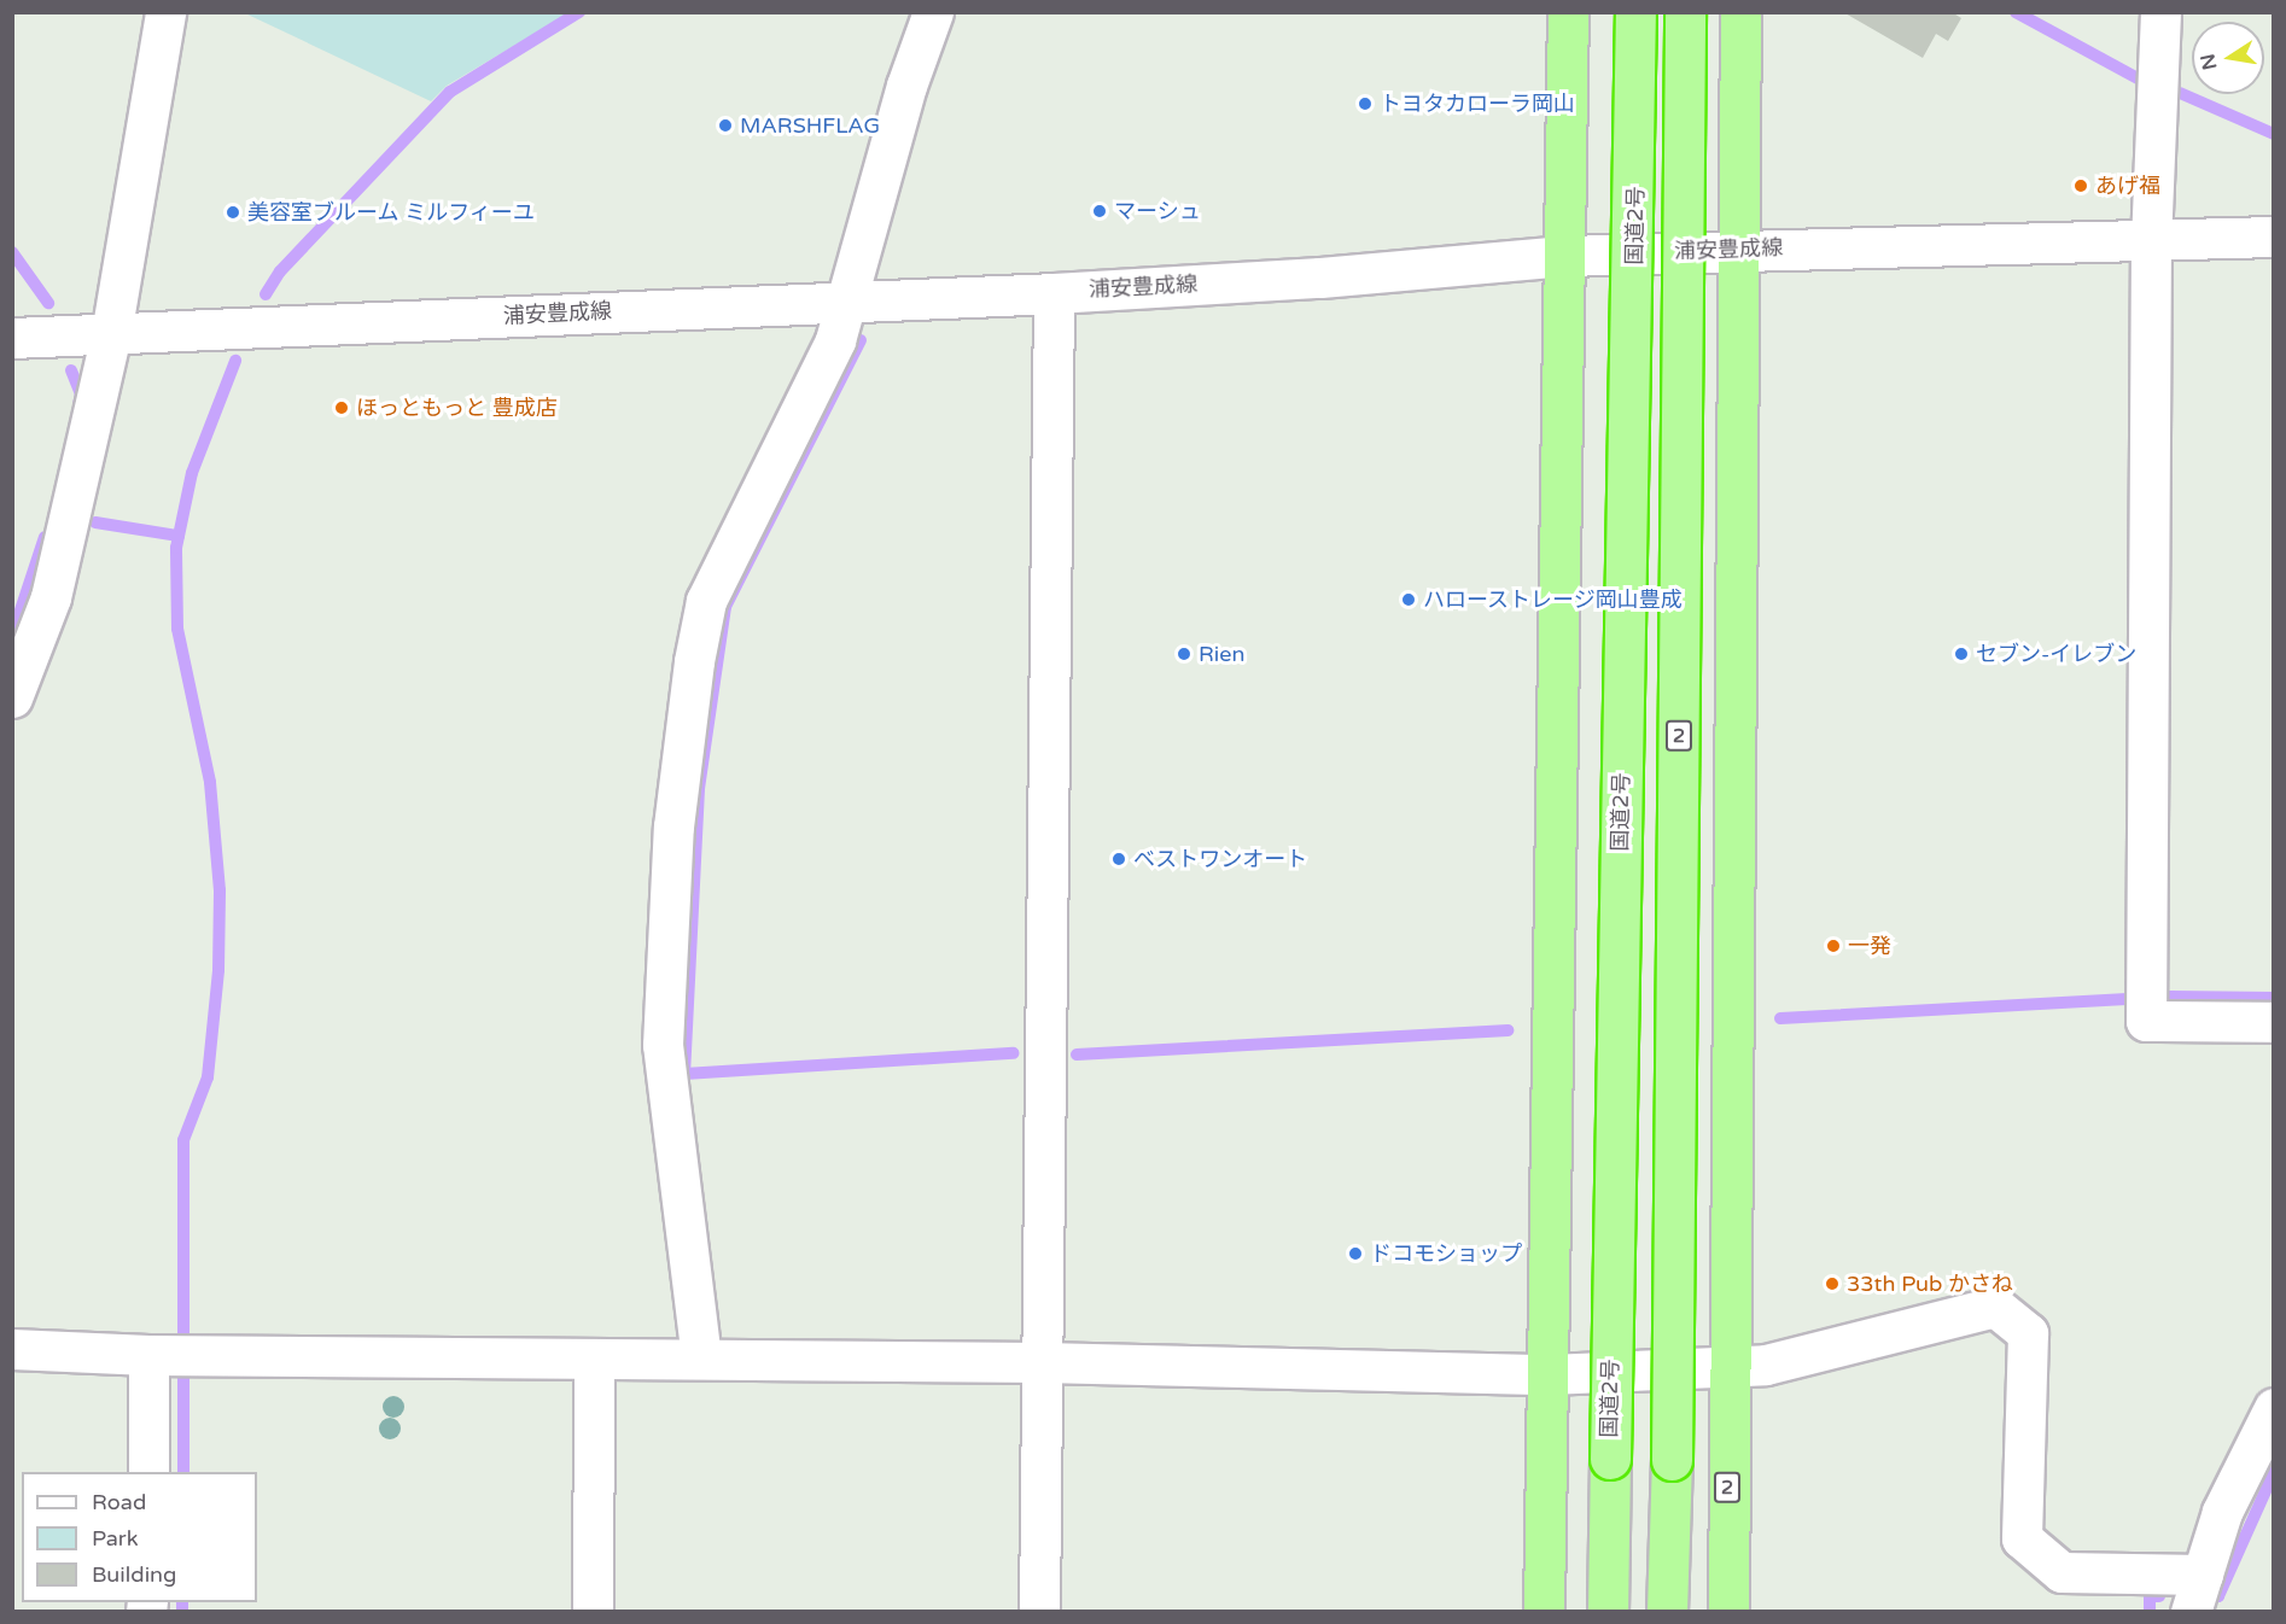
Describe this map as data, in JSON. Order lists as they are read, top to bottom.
{
  "streets": {
    "highway": ["国道2号", "2"],
    "street": ["浦安豊成線"]
  },
  "crossings": [
    ["浦安豊成線", "2"]
  ],
  "places": [
    "トヨタカローラ岡山",
    "MARSHFLAG",
    "あげ福",
    "マーシュ",
    "美容室ブルーム ミルフィーユ",
    "ほっともっと 豊成店",
    "ハローストレージ岡山豊成",
    "Rien",
    "セブン-イレブン",
    "ベストワンオート",
    "一発",
    "ドコモショップ",
    "33th Pub かさね"
  ],
  "legend": ["Road", "Park", "Building"],
  "north": "left"
}
